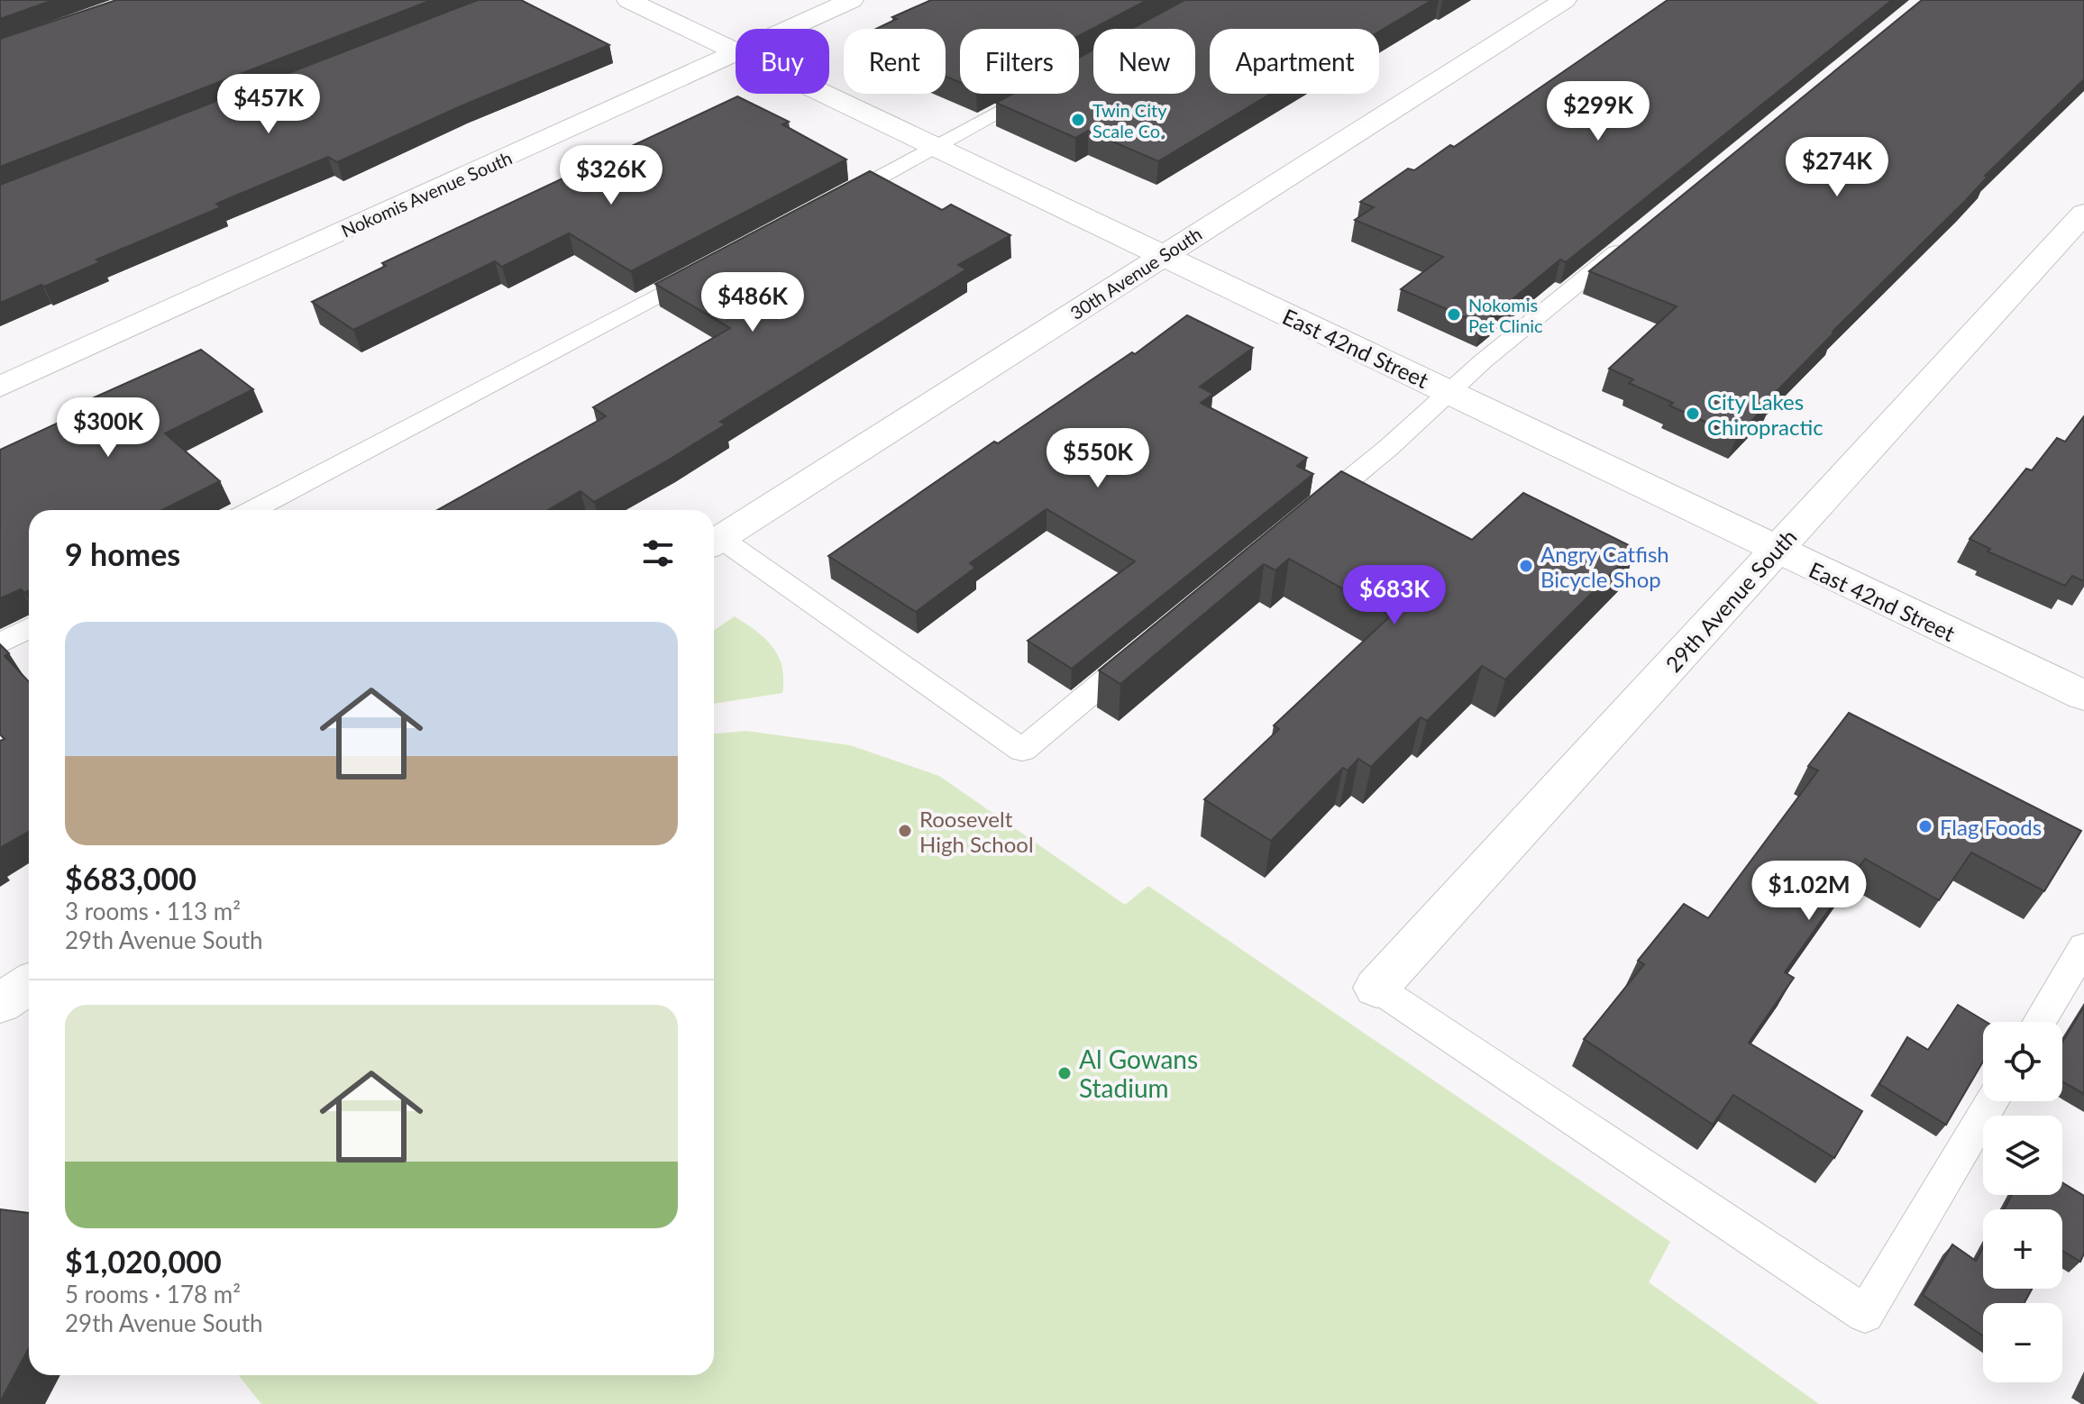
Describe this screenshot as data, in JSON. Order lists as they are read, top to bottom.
{
  "streets": {
    "street": [
      "Nokomis Avenue South",
      "30th Avenue South",
      "East 42nd Street",
      "29th Avenue South"
    ]
  },
  "crossings": [
    ["30th Avenue South", "East 42nd Street"],
    ["East 42nd Street", "29th Avenue South"]
  ],
  "places": [
    "Twin City Scale Co.",
    "Nokomis Pet Clinic",
    "City Lakes Chiropractic",
    "Angry Catfish Bicycle Shop",
    "Flag Foods",
    "Roosevelt High School",
    "Al Gowans Stadium"
  ],
  "page": {
    "chip": [
      "Buy",
      "Rent",
      "Filters",
      "New",
      "Apartment"
    ],
    "price": [
      "$457K",
      "$299K",
      "$274K",
      "$326K",
      "$486K",
      "$300K",
      "$550K",
      "$683K",
      "$1.02M"
    ],
    "heading": "9 homes",
    "list": [
      {
        "name": "$683,000",
        "note": "3 rooms · 113 m² · 29th Avenue South"
      },
      {
        "name": "$1,020,000",
        "note": "5 rooms · 178 m² · 29th Avenue South"
      }
    ],
    "map_buttons": ["+", "−"]
  }
}
